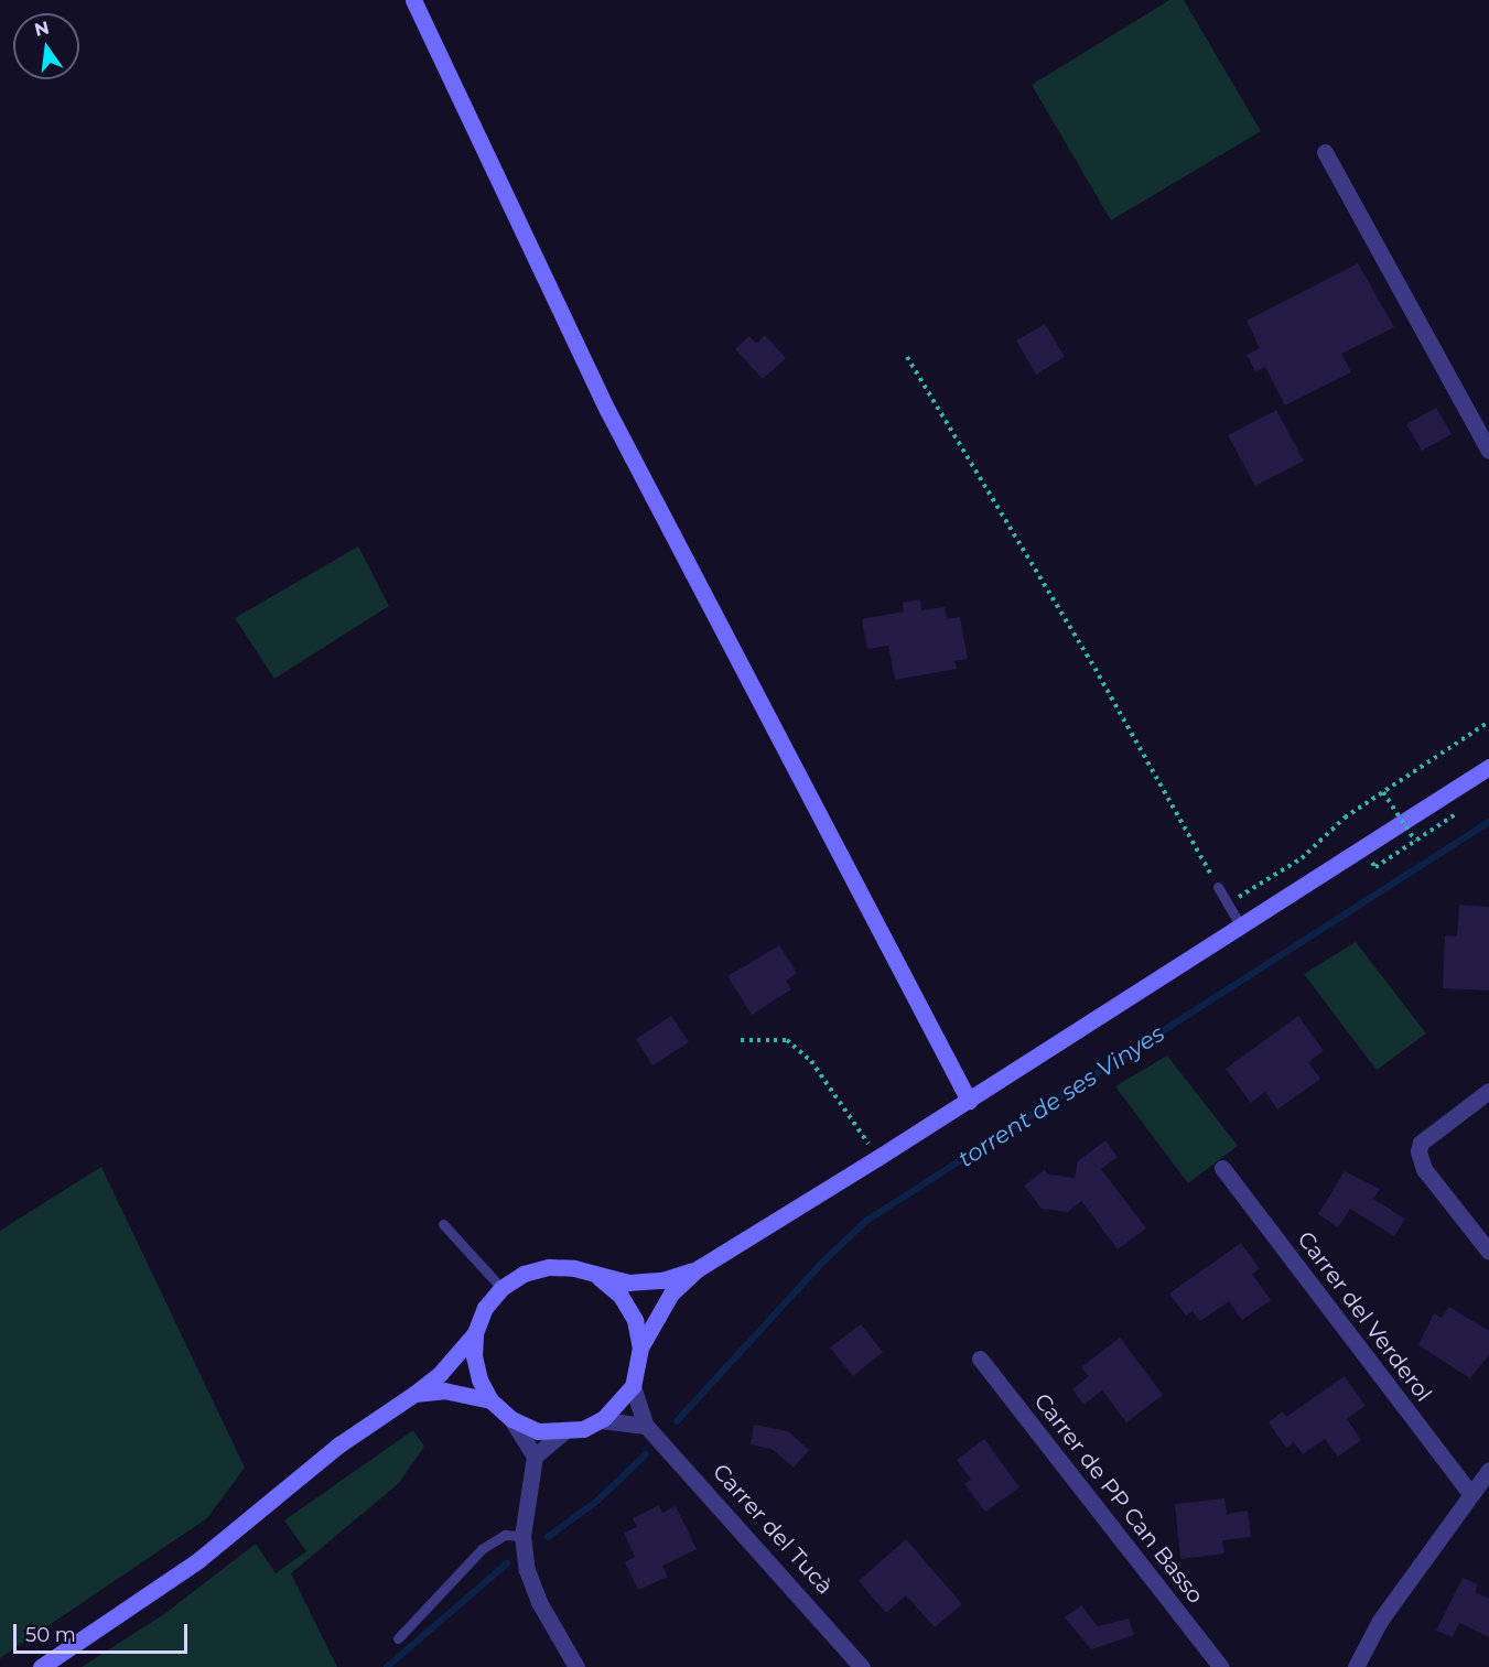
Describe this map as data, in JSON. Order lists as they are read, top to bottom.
{
  "streets": {
    "street": ["Carrer del Verderol", "Carrer de PP Can Basso", "Carrer del Tucà"]
  },
  "water": ["torrent de ses Vinyes"],
  "scale_bar": "50 m",
  "north": "top"
}
